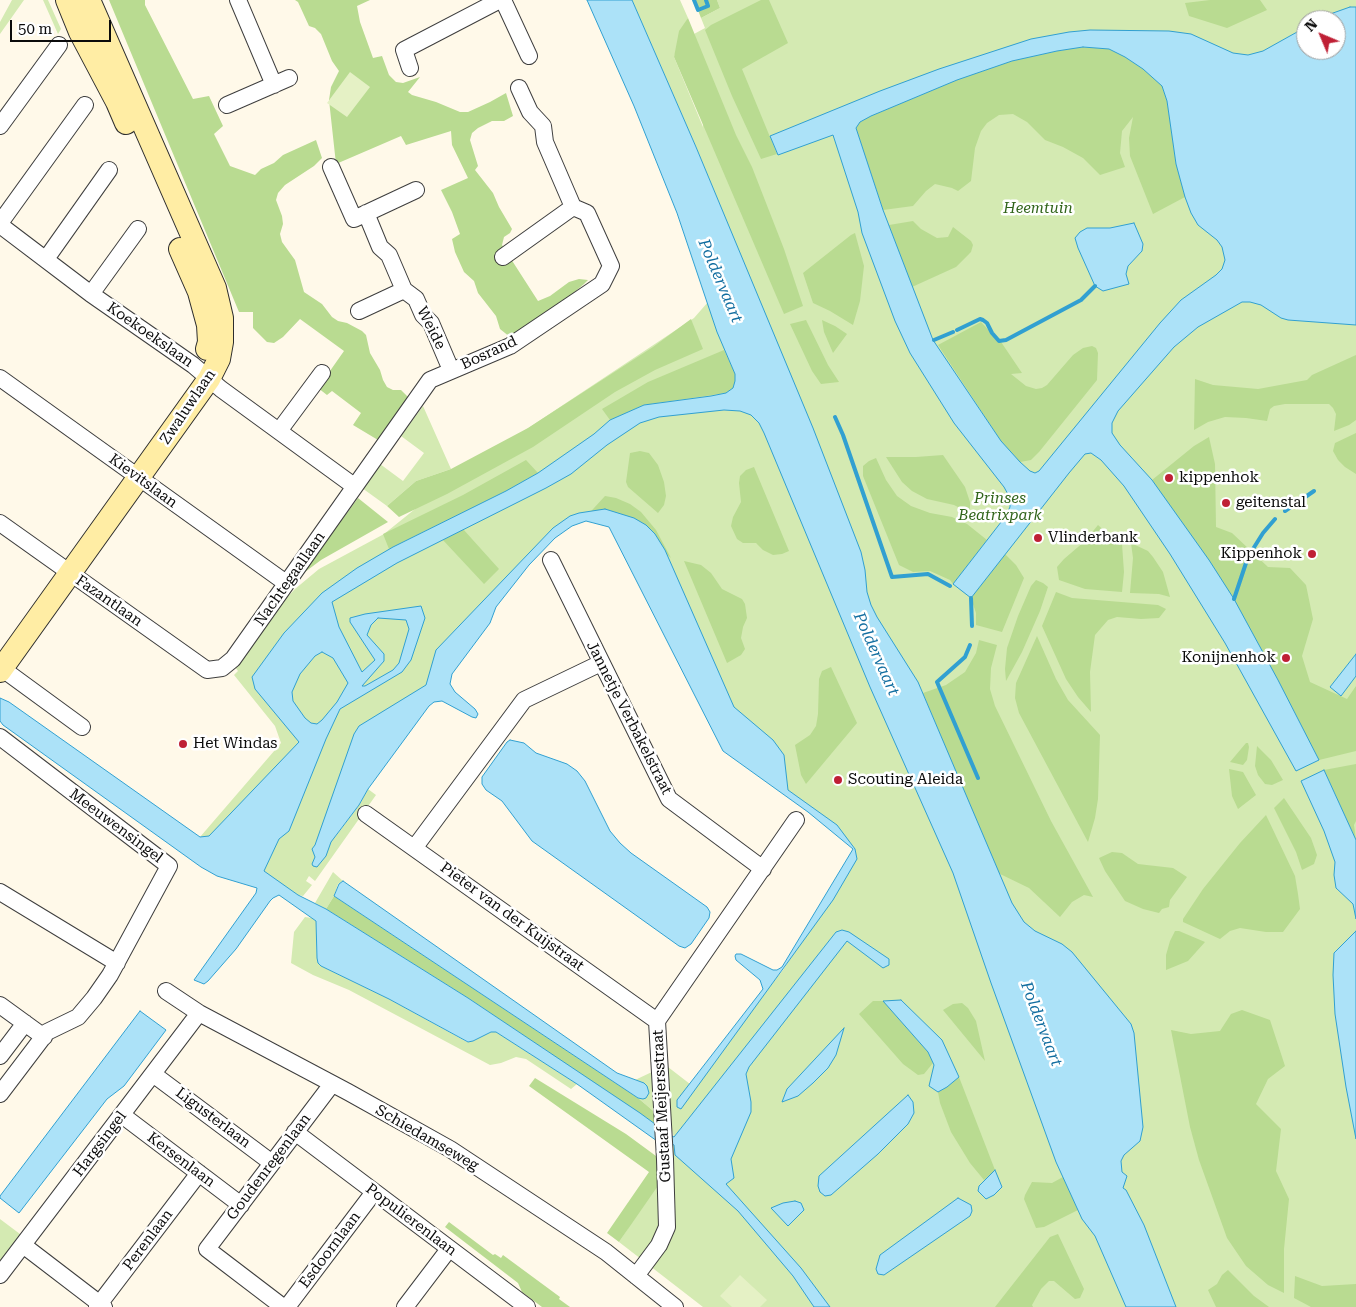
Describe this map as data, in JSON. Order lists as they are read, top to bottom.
{
  "streets": {
    "main road": ["Zwaluwlaan"],
    "street": [
      "Weide",
      "Koekoekslaan",
      "Bosrand",
      "Kievitslaan",
      "Nachtegaallaan",
      "Fazantlaan",
      "Jannetje Verbakelstraat",
      "Meeuwensingel",
      "Pieter van der Kuijstraat",
      "Gustaaf Meijersstraat",
      "Ligusterlaan",
      "Schiedamseweg",
      "Hargsingel",
      "Kersenlaan",
      "Goudenregenlaan",
      "Populierenlaan",
      "Perenlaan",
      "Esdoornlaan"
    ]
  },
  "crossings": [
    ["Weide", "Bosrand"],
    ["Koekoekslaan", "Bosrand"],
    ["Koekoekslaan", "Zwaluwlaan"],
    ["Koekoekslaan", "Nachtegaallaan"],
    ["Bosrand", "Nachtegaallaan"],
    ["Zwaluwlaan", "Kievitslaan"],
    ["Zwaluwlaan", "Fazantlaan"],
    ["Kievitslaan", "Nachtegaallaan"],
    ["Nachtegaallaan", "Fazantlaan"],
    ["Jannetje Verbakelstraat", "Gustaaf Meijersstraat"],
    ["Pieter van der Kuijstraat", "Gustaaf Meijersstraat"],
    ["Gustaaf Meijersstraat", "Schiedamseweg"],
    ["Ligusterlaan", "Hargsingel"],
    ["Ligusterlaan", "Goudenregenlaan"],
    ["Schiedamseweg", "Hargsingel"],
    ["Schiedamseweg", "Goudenregenlaan"],
    ["Hargsingel", "Kersenlaan"],
    ["Kersenlaan", "Goudenregenlaan"],
    ["Kersenlaan", "Perenlaan"],
    ["Goudenregenlaan", "Populierenlaan"],
    ["Populierenlaan", "Esdoornlaan"]
  ],
  "water": ["Poldervaart"],
  "parks": ["Heemtuin", "Prinses Beatrixpark"],
  "places": [
    "kippenhok",
    "geitenstal",
    "Vlinderbank",
    "Kippenhok",
    "Konijnenhok",
    "Het Windas",
    "Scouting Aleida"
  ],
  "scale_bar": "50 m",
  "north": "top left"
}
